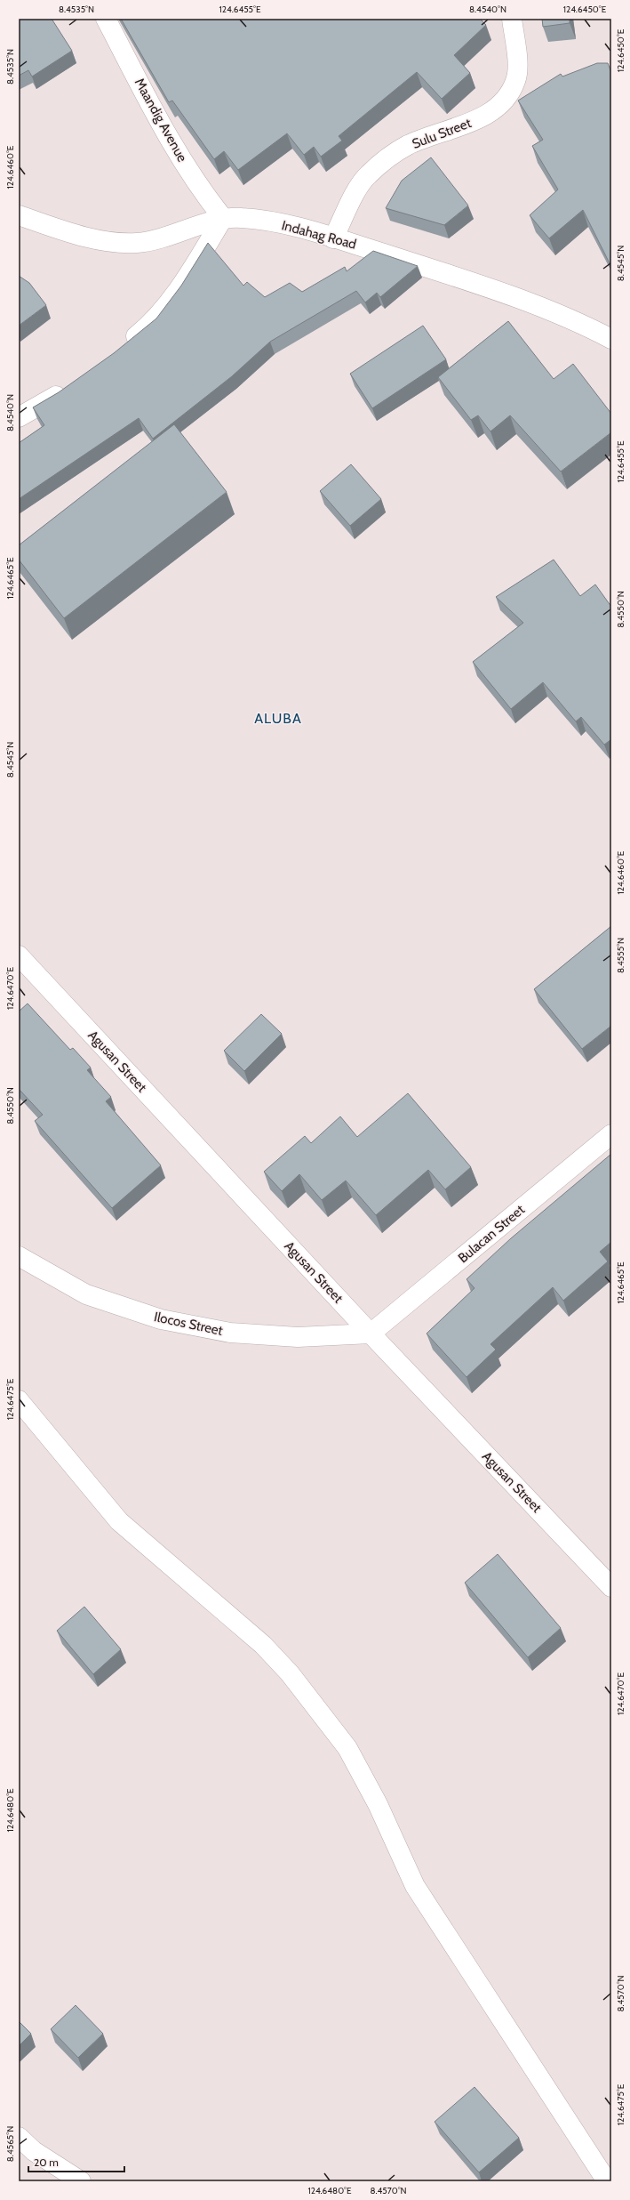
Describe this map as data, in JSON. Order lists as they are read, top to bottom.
{
  "streets": {
    "street": [
      "Maandig Avenue",
      "Sulu Street",
      "Indahag Road",
      "Agusan Street",
      "Bulacan Street",
      "Ilocos Street"
    ]
  },
  "crossings": [
    ["Maandig Avenue", "Indahag Road"],
    ["Sulu Street", "Indahag Road"],
    ["Agusan Street", "Bulacan Street"],
    ["Agusan Street", "Ilocos Street"],
    ["Bulacan Street", "Ilocos Street"]
  ],
  "districts": ["ALUBA"],
  "scale_bar": "20 m",
  "coordinates": [
    "8.4535°N",
    "124.6455°E",
    "8.4540°N",
    "124.6450°E",
    "124.6460°E",
    "8.4545°N",
    "124.6465°E",
    "8.4550°N",
    "8.4555°N",
    "124.6470°E",
    "124.6475°E",
    "124.6480°E",
    "8.4570°N",
    "8.4565°N"
  ]
}
